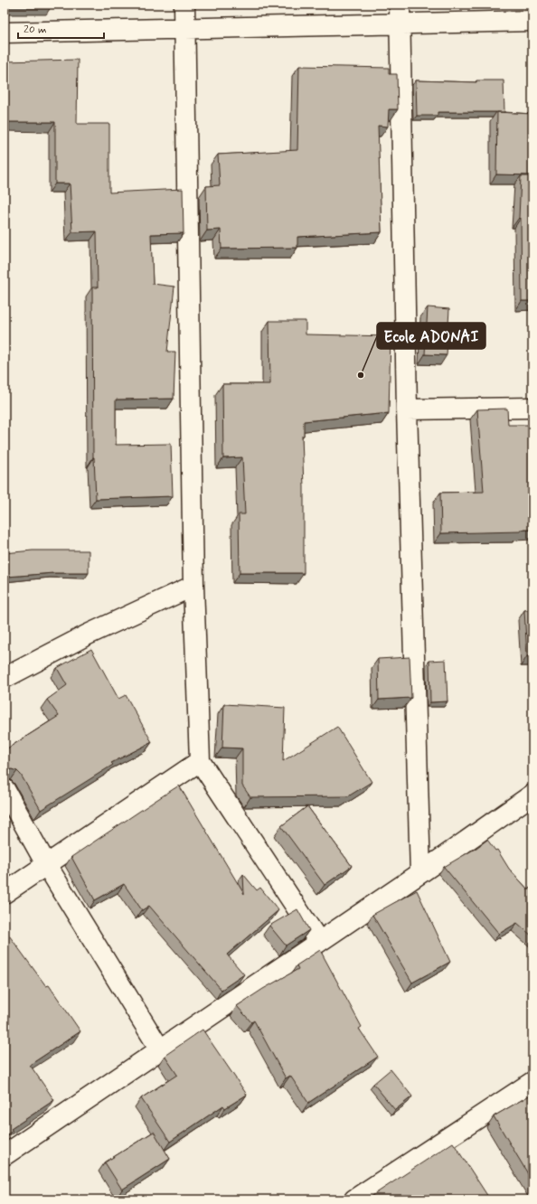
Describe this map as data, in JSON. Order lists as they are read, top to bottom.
{
  "places": ["Ecole ADONAI"],
  "scale_bar": "20 m"
}
